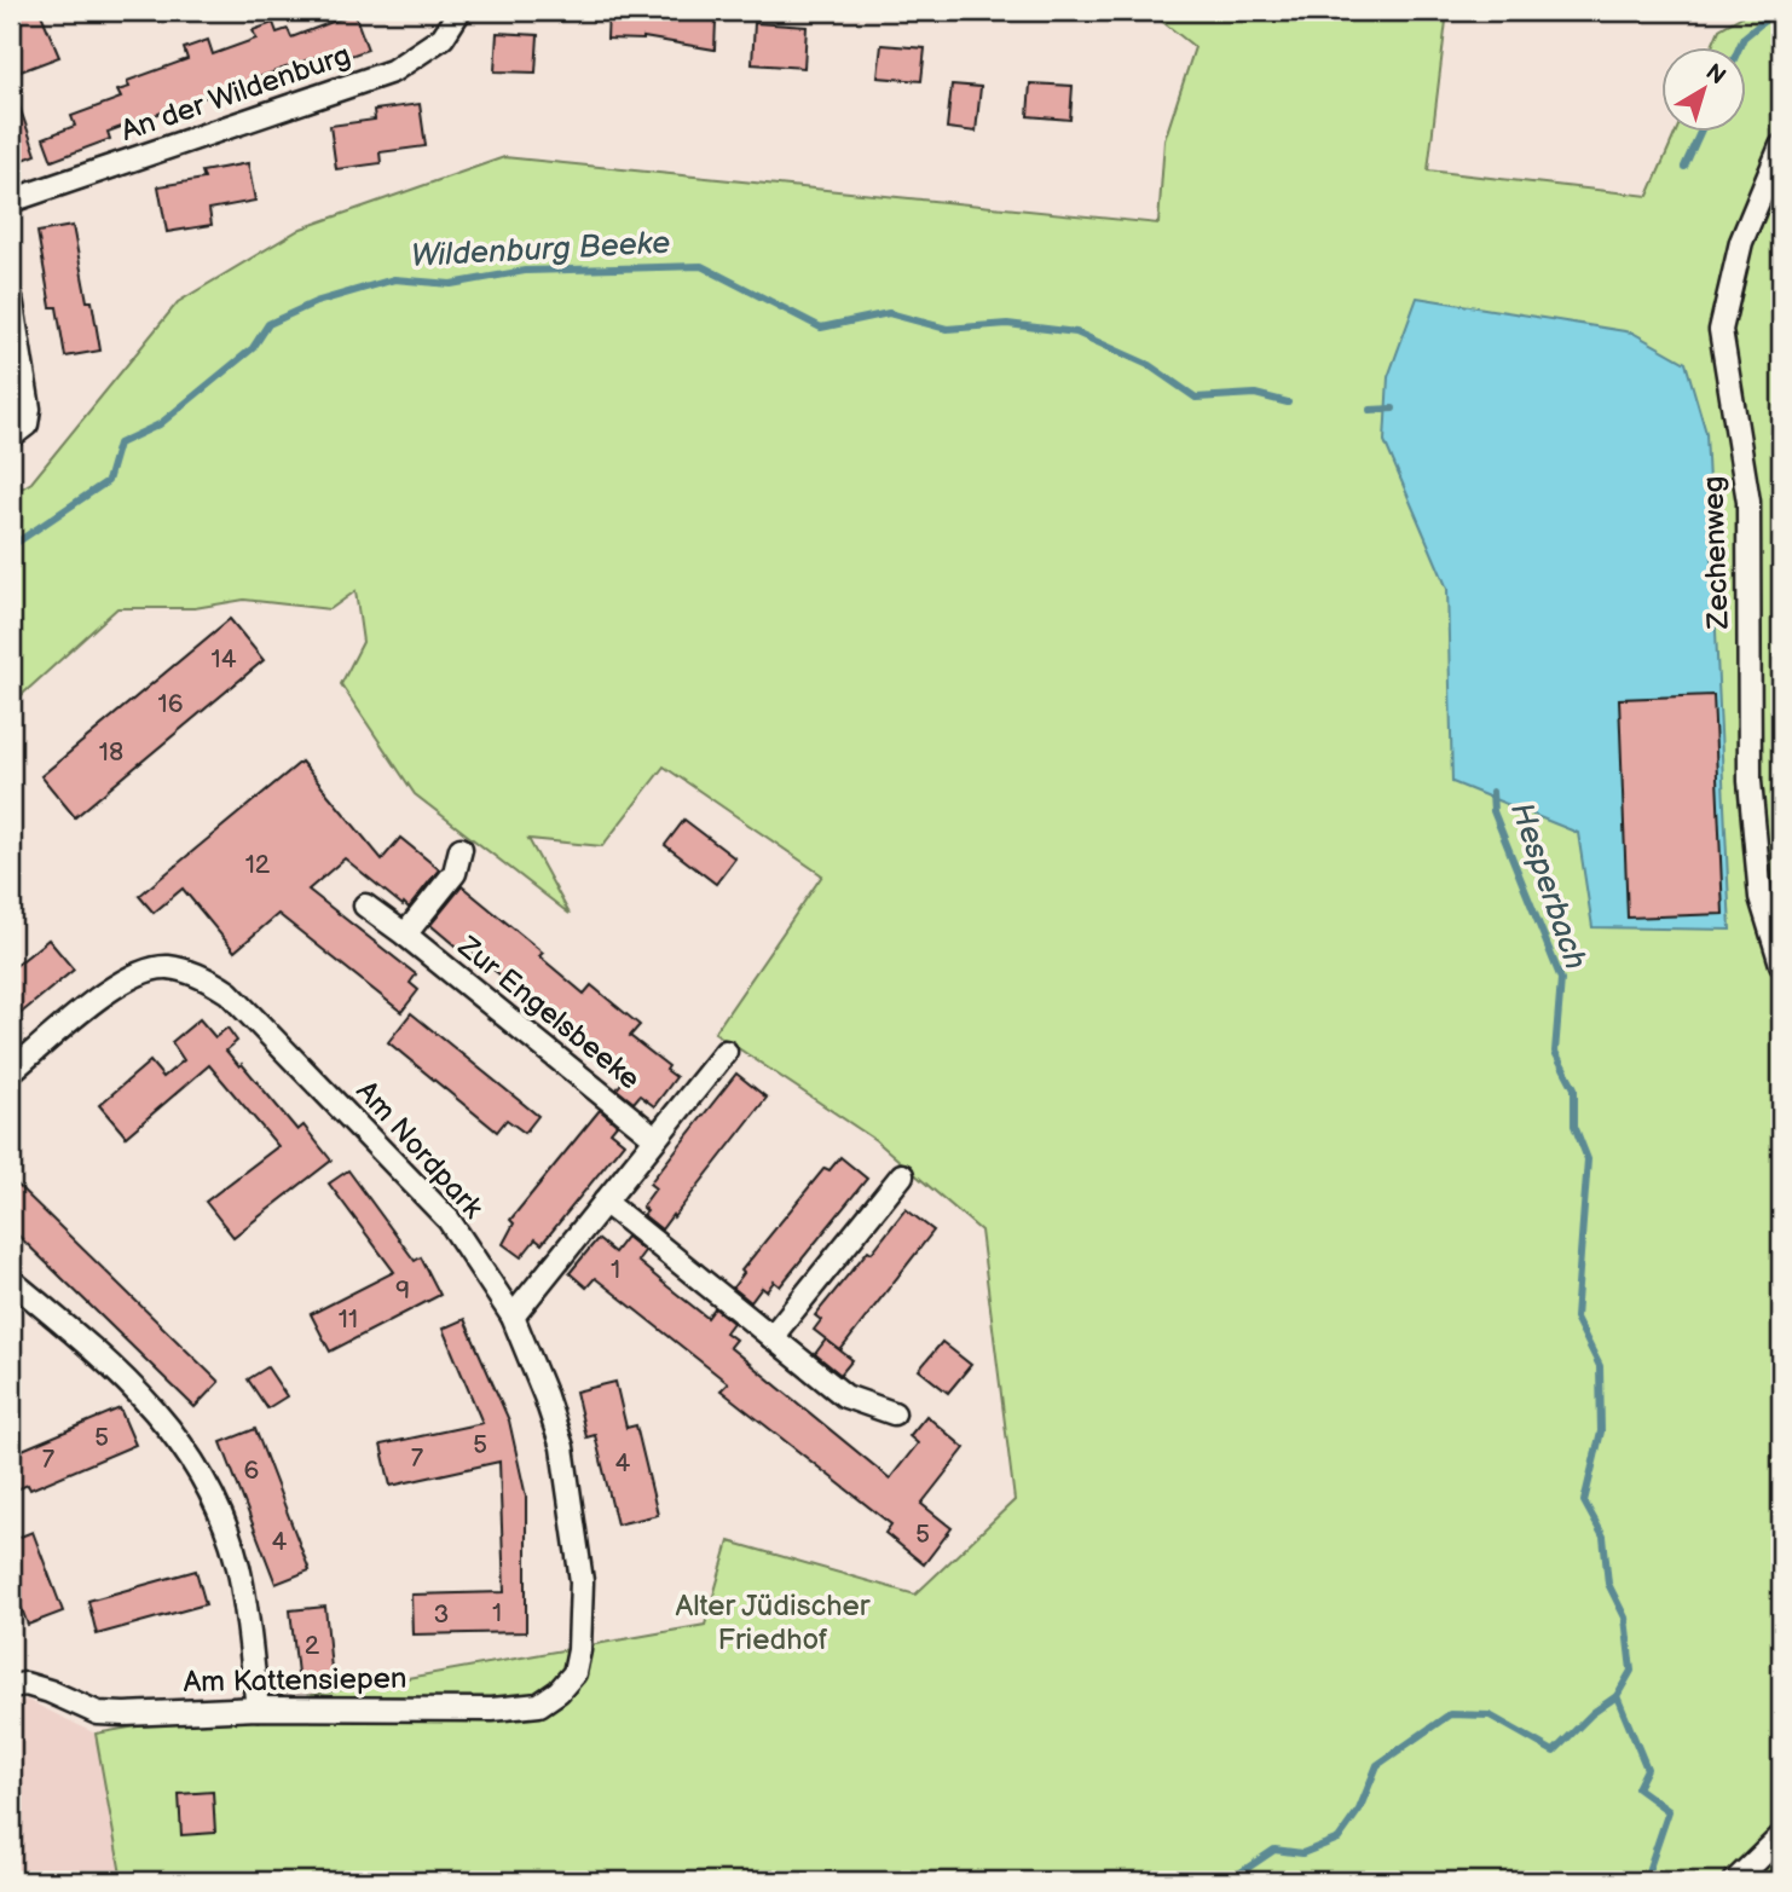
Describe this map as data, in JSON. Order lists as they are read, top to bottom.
{
  "streets": {
    "street": [
      "An der Wildenburg",
      "Zechenweg",
      "Zur Engelsbeeke",
      "Am Nordpark",
      "Am Kattensiepen"
    ]
  },
  "crossings": [
    ["Am Nordpark", "Am Kattensiepen"]
  ],
  "water": ["Wildenburg Beeke", "Hesperbach"],
  "parks": ["Alter Jüdischer Friedhof"],
  "house_numbers": [
    "14",
    "16",
    "18",
    "12",
    "1",
    "9",
    "11",
    "5",
    "5",
    "7",
    "7",
    "4",
    "6",
    "5",
    "4",
    "1",
    "3",
    "2"
  ],
  "north": "top right"
}
